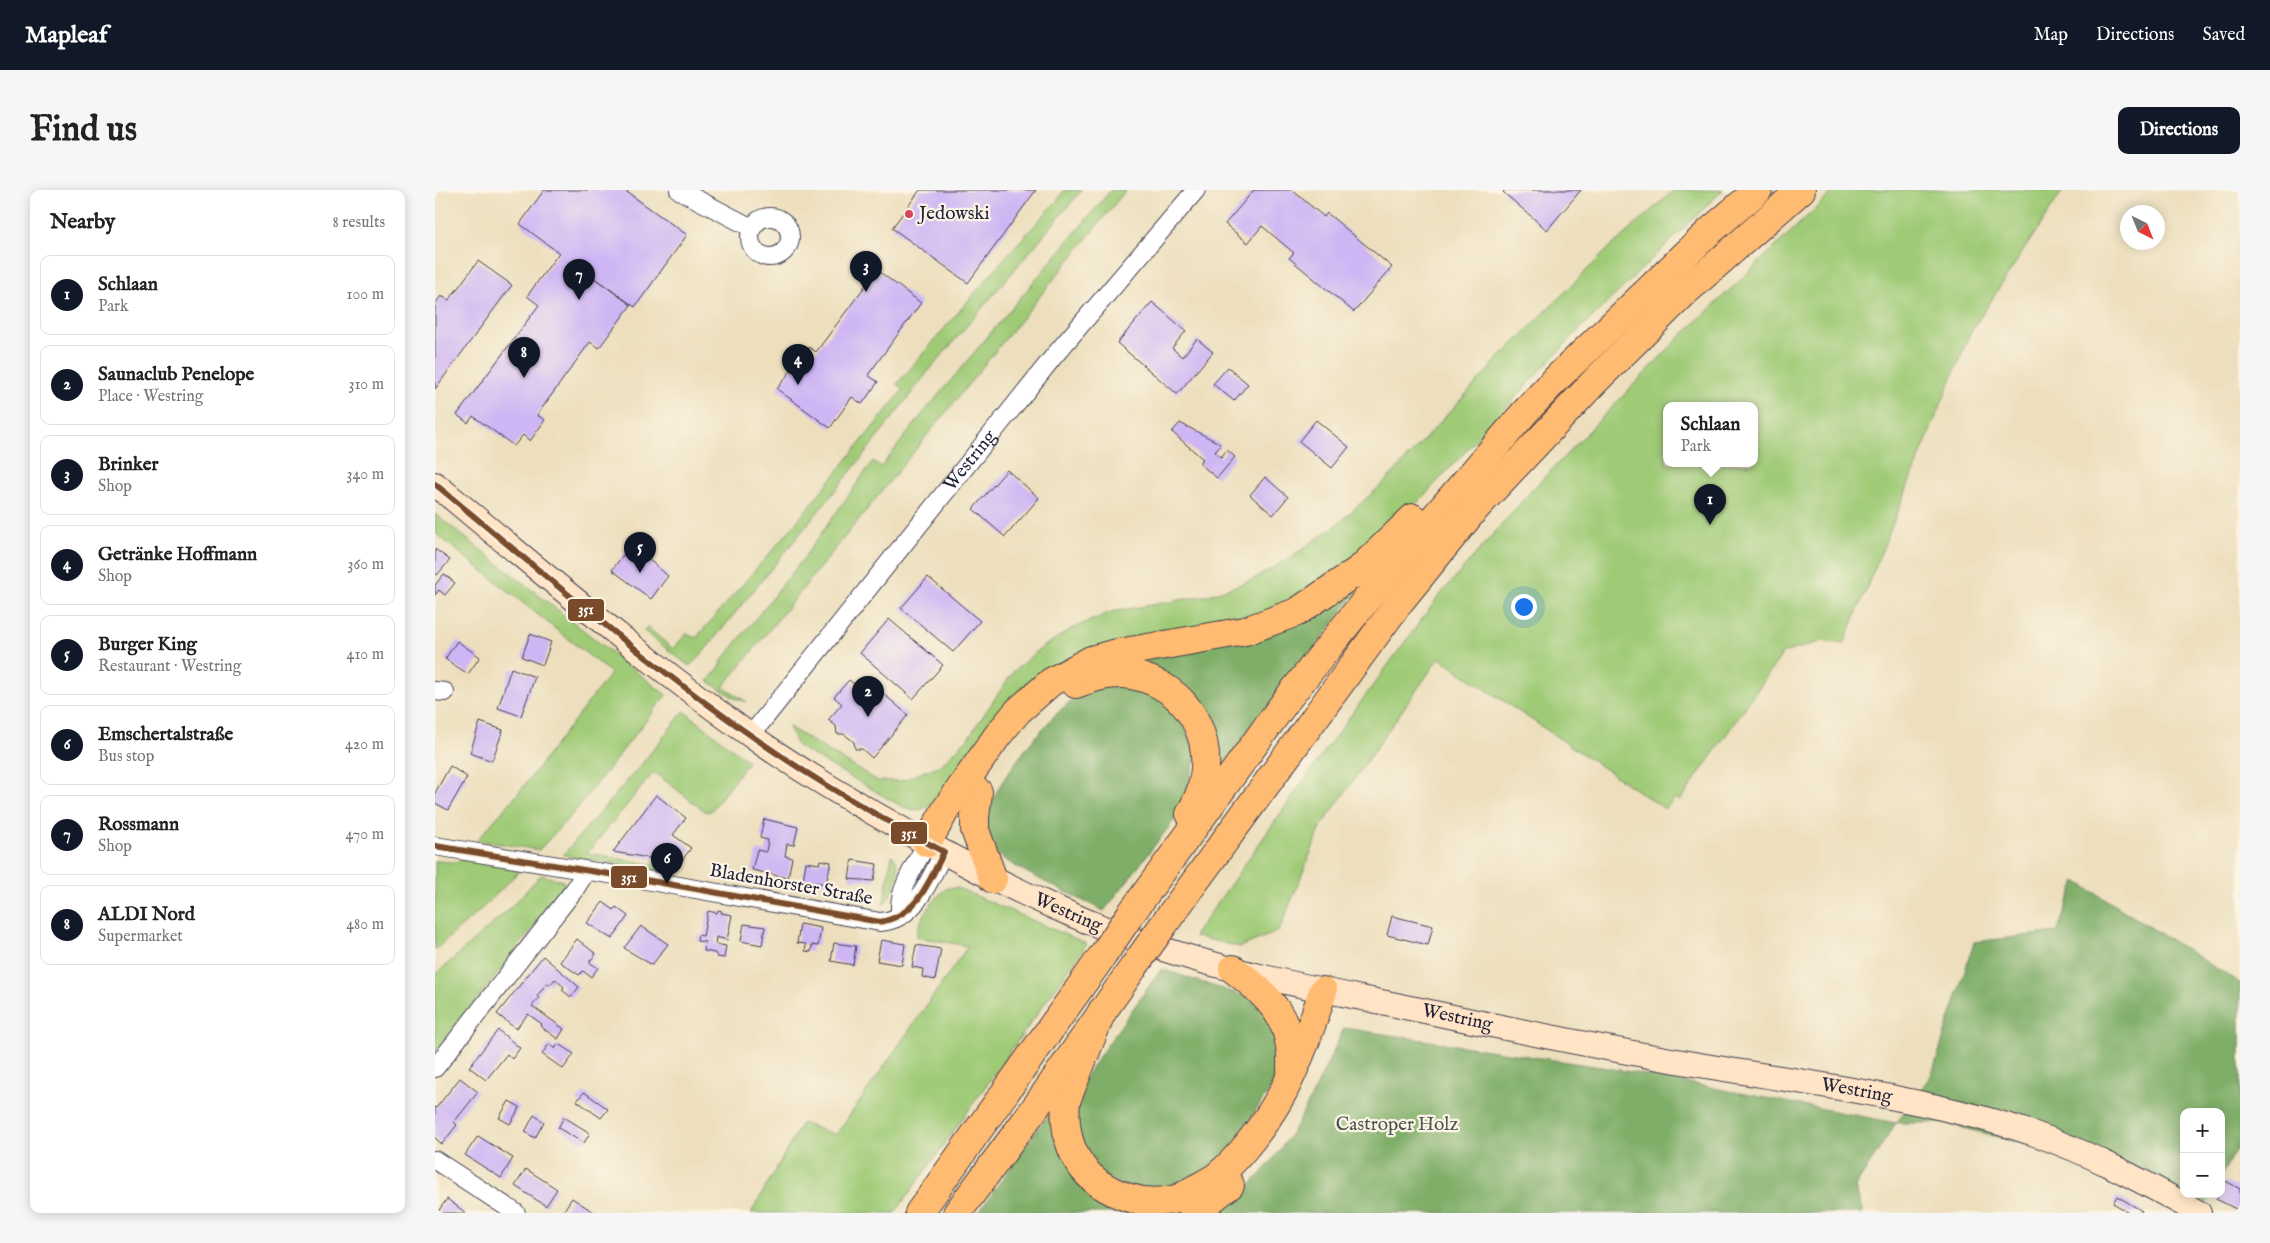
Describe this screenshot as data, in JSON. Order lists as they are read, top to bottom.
{
  "streets": {
    "main road": ["Westring"],
    "street": ["Bladenhorster Straße"]
  },
  "crossings": [
    ["Westring", "Bladenhorster Straße"]
  ],
  "parks": ["Castroper Holz"],
  "places": ["Jedowski"],
  "lines": ["transit line 351"],
  "north": "bottom right",
  "page": {
    "header": "Mapleaf",
    "nav": ["Map", "Directions", "Saved"],
    "buttons": "Directions",
    "title": "Find us",
    "heading": ["Nearby", "8 results"],
    "pins": [
      "3",
      "7",
      "8",
      "4",
      "1",
      "5",
      "2",
      "6"
    ],
    "list": [
      {
        "mark": "1",
        "name": "Schlaan",
        "note": "Park",
        "value": "100 m"
      },
      {
        "mark": "2",
        "name": "Saunaclub Penelope",
        "note": "Place · Westring",
        "value": "310 m"
      },
      {
        "mark": "3",
        "name": "Brinker",
        "note": "Shop",
        "value": "340 m"
      },
      {
        "mark": "4",
        "name": "Getränke Hoffmann",
        "note": "Shop",
        "value": "360 m"
      },
      {
        "mark": "5",
        "name": "Burger King",
        "note": "Restaurant · Westring",
        "value": "410 m"
      },
      {
        "mark": "6",
        "name": "Emschertalstraße",
        "note": "Bus stop",
        "value": "420 m"
      },
      {
        "mark": "7",
        "name": "Rossmann",
        "note": "Shop",
        "value": "470 m"
      },
      {
        "mark": "8",
        "name": "ALDI Nord",
        "note": "Supermarket",
        "value": "480 m"
      }
    ],
    "popup": ["Schlaan", "Park"],
    "map_buttons": ["+", "−"]
  }
}
